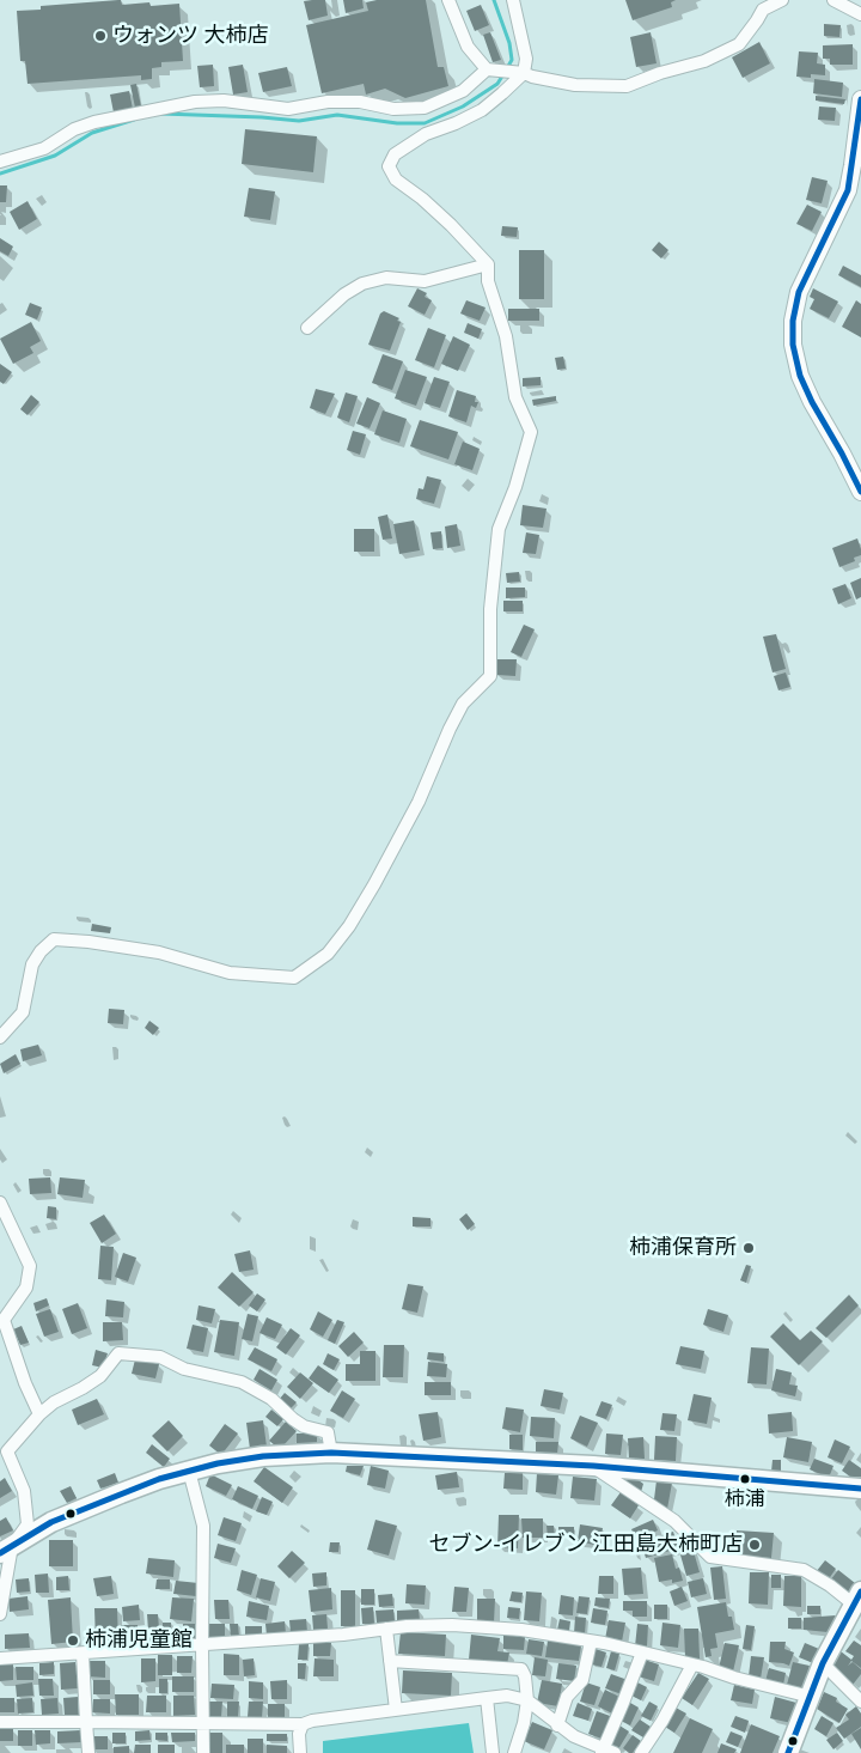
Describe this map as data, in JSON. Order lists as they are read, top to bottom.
{
  "places": [
    "ウォンツ 大柿店",
    "柿浦保育所",
    "柿浦",
    "セブン-イレブン 江田島大柿町店",
    "柿浦児童館"
  ]
}
